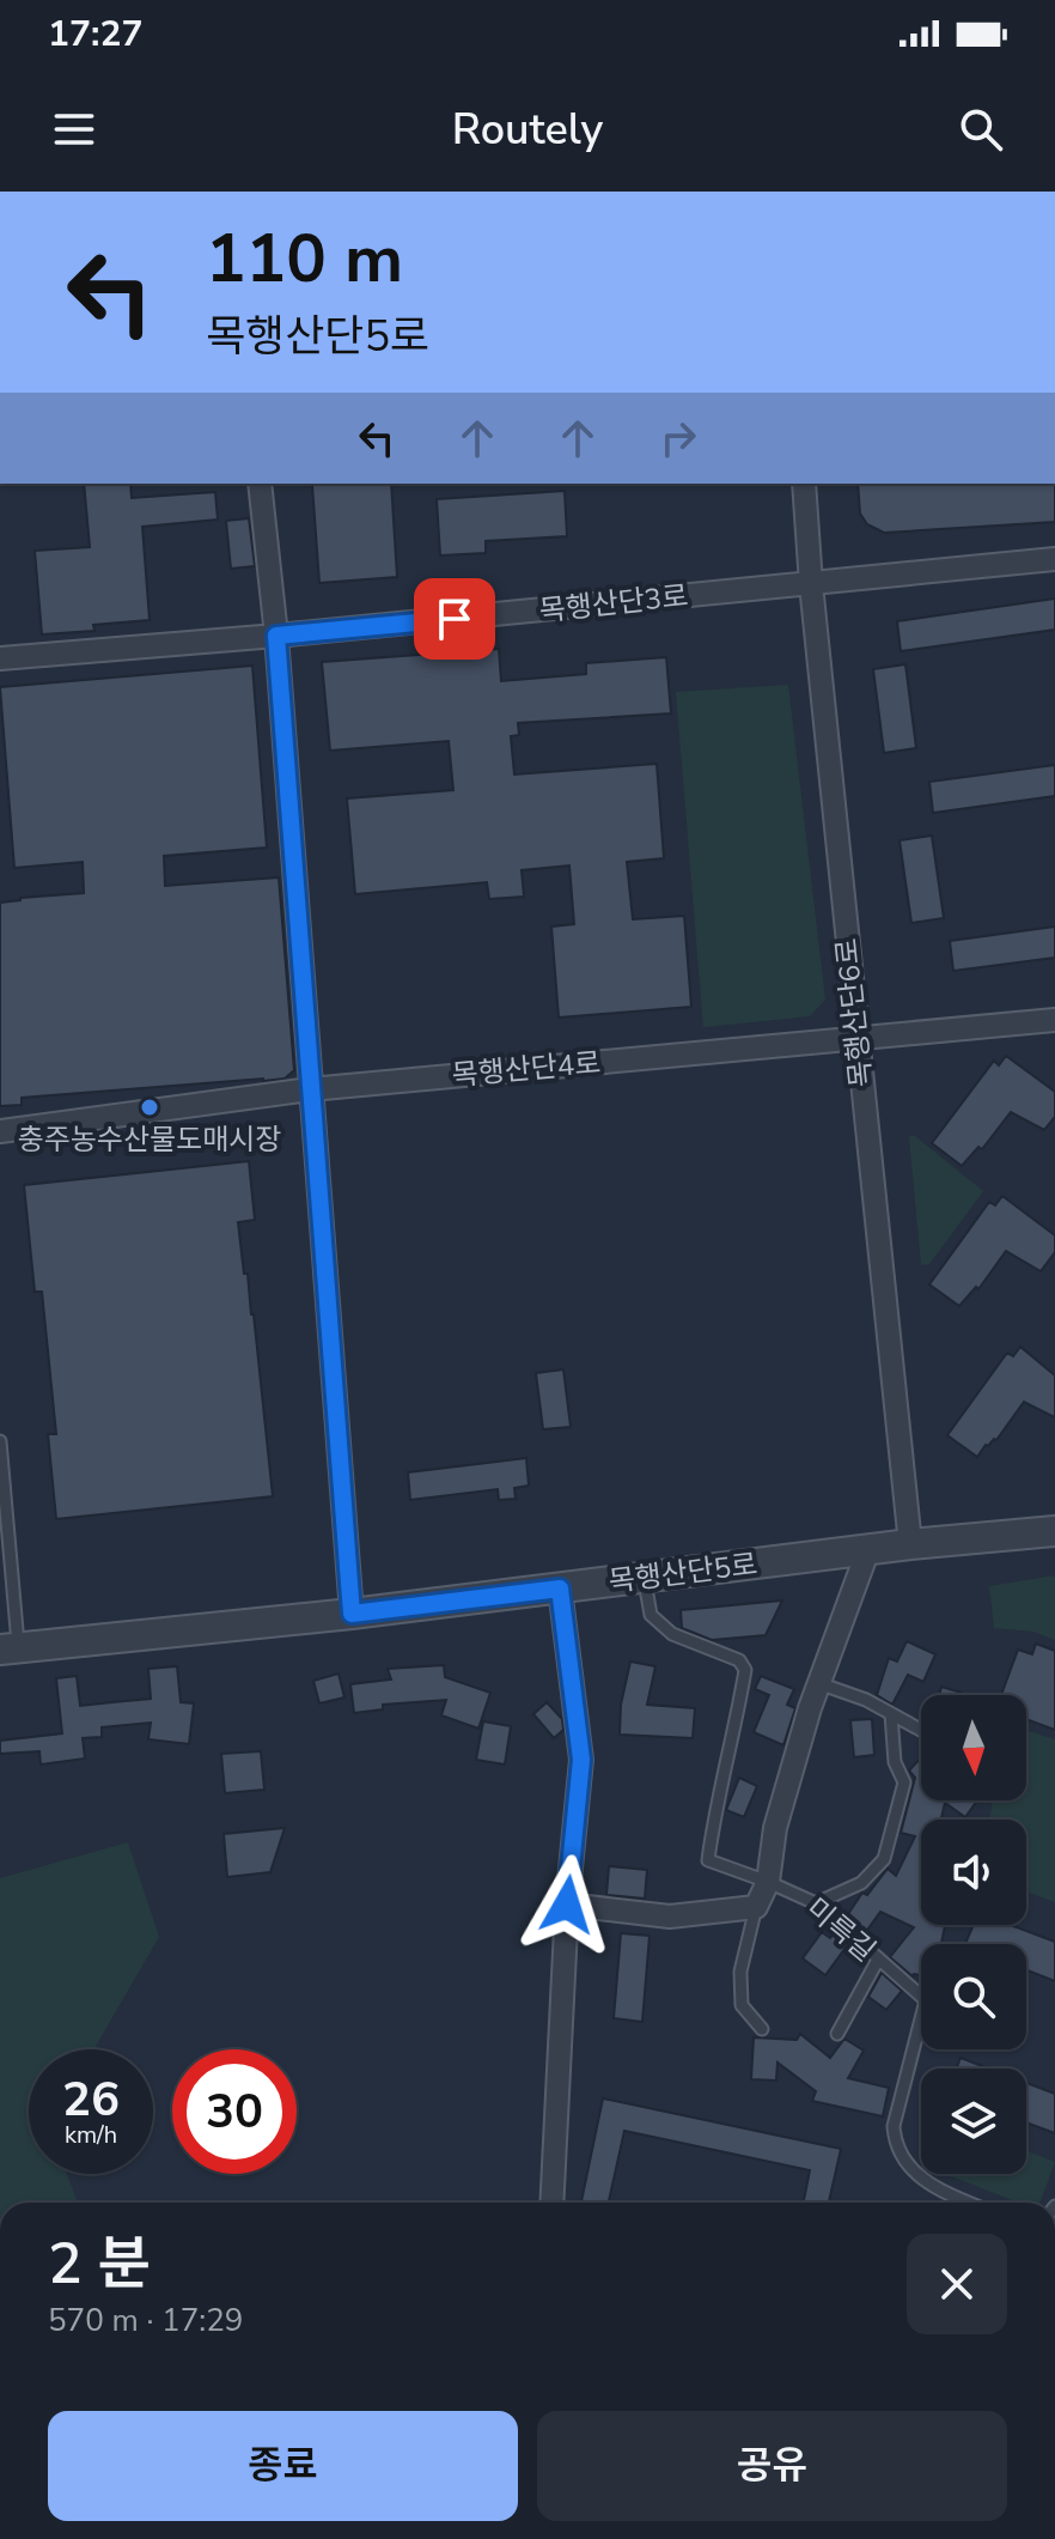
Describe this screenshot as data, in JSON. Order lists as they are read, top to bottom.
{
  "streets": {
    "street": [
      "목행산단3로",
      "목행산단6로",
      "목행산단4로",
      "목행산단5로"
    ],
    "lane": ["미륵길"]
  },
  "crossings": [
    ["목행산단3로", "목행산단6로"],
    ["목행산단6로", "목행산단4로"],
    ["목행산단6로", "목행산단5로"],
    ["목행산단5로", "미륵길"]
  ],
  "places": ["충주농수산물도매시장"],
  "north": "bottom",
  "page": {
    "status": "17:27",
    "header": "Routely",
    "turn": ["110 m", "목행산단5로"],
    "speed": "26 km/h",
    "limit": "30",
    "heading": ["2 분", "570 m · 17:29"],
    "buttons": ["종료", "공유"]
  }
}
